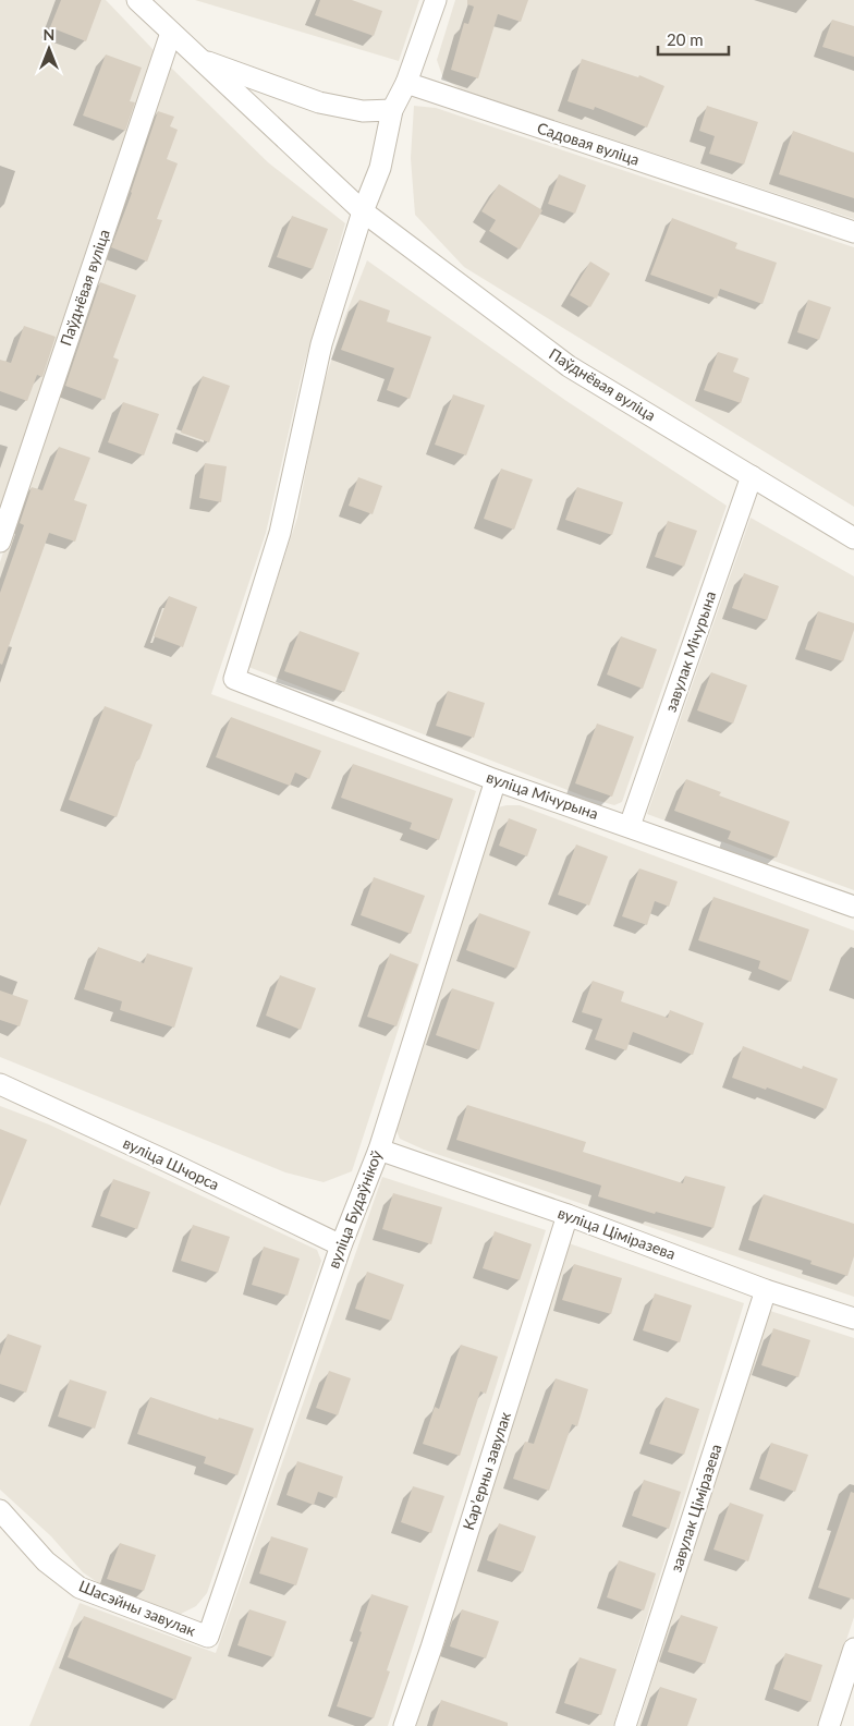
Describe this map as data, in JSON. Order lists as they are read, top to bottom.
{
  "streets": {
    "street": [
      "Садовая вуліца",
      "Паўднёвая вуліца",
      "завулак Мічурына",
      "вуліца Мічурына",
      "вуліца Шчорса",
      "вуліца Будаўнікоў",
      "вуліца Ціміразева",
      "Карʼерны завулак",
      "завулак Ціміразева",
      "Шасэйны завулак"
    ]
  },
  "crossings": [
    ["Паўднёвая вуліца", "завулак Мічурына"],
    ["Паўднёвая вуліца", "вуліца Мічурына"],
    ["завулак Мічурына", "вуліца Мічурына"],
    ["вуліца Мічурына", "вуліца Будаўнікоў"],
    ["вуліца Шчорса", "вуліца Будаўнікоў"],
    ["вуліца Будаўнікоў", "вуліца Ціміразева"],
    ["вуліца Будаўнікоў", "Шасэйны завулак"],
    ["вуліца Ціміразева", "Карʼерны завулак"],
    ["вуліца Ціміразева", "завулак Ціміразева"]
  ],
  "scale_bar": "20 m",
  "north": "top"
}
